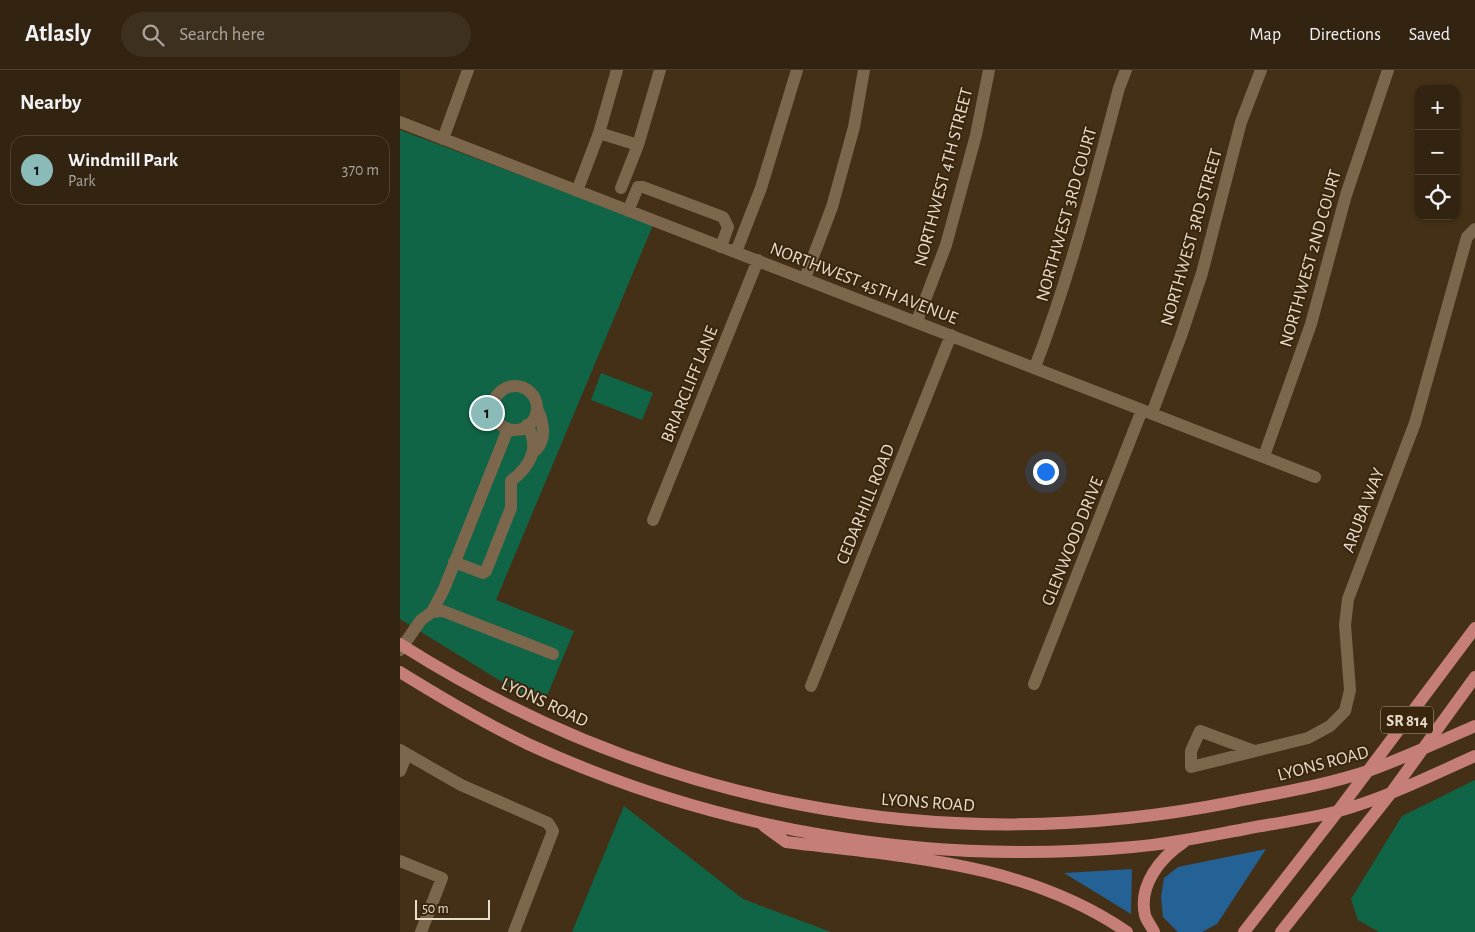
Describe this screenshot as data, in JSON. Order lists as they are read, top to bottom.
{
  "streets": {
    "main road": ["LYONS ROAD", "SR 814"],
    "street": [
      "NORTHWEST 4TH STREET",
      "NORTHWEST 3RD COURT",
      "NORTHWEST 3RD STREET",
      "NORTHWEST 2ND COURT",
      "NORTHWEST 45TH AVENUE",
      "BRIARCLIFF LANE",
      "CEDARHILL ROAD",
      "ARUBA WAY",
      "GLENWOOD DRIVE"
    ]
  },
  "crossings": [
    ["NORTHWEST 4TH STREET", "NORTHWEST 45TH AVENUE"],
    ["NORTHWEST 3RD COURT", "NORTHWEST 45TH AVENUE"],
    ["NORTHWEST 3RD STREET", "NORTHWEST 45TH AVENUE"],
    ["NORTHWEST 3RD STREET", "GLENWOOD DRIVE"],
    ["NORTHWEST 2ND COURT", "NORTHWEST 45TH AVENUE"],
    ["NORTHWEST 45TH AVENUE", "BRIARCLIFF LANE"],
    ["NORTHWEST 45TH AVENUE", "CEDARHILL ROAD"],
    ["NORTHWEST 45TH AVENUE", "GLENWOOD DRIVE"],
    ["LYONS ROAD", "SR 814"]
  ],
  "scale_bar": "50 m",
  "page": {
    "header": "Atlasly",
    "search": "Search here",
    "nav": ["Map", "Directions", "Saved"],
    "heading": "Nearby",
    "map_buttons": ["+", "−"],
    "list": [
      {
        "mark": "1",
        "name": "Windmill Park",
        "note": "Park",
        "value": "370 m"
      }
    ],
    "pins": "1",
    "scale": "50 m"
  }
}
